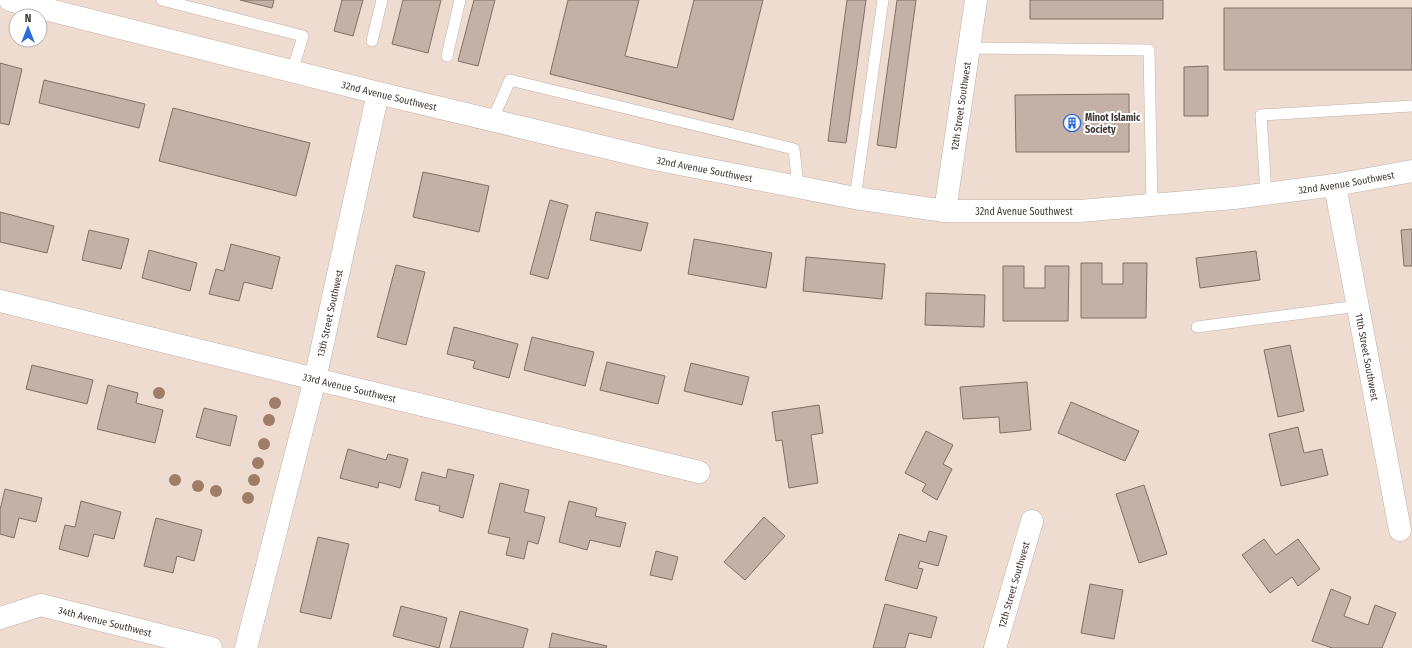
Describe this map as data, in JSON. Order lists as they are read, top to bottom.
{
  "streets": {
    "street": [
      "32nd Avenue Southwest",
      "12th Street Southwest",
      "13th Street Southwest",
      "11th Street Southwest",
      "33rd Avenue Southwest",
      "34th Avenue Southwest"
    ]
  },
  "crossings": [
    ["32nd Avenue Southwest", "12th Street Southwest"],
    ["32nd Avenue Southwest", "13th Street Southwest"],
    ["32nd Avenue Southwest", "11th Street Southwest"],
    ["13th Street Southwest", "33rd Avenue Southwest"]
  ],
  "places": {
    "building": ["Minot Islamic Society"]
  },
  "north": "top"
}
